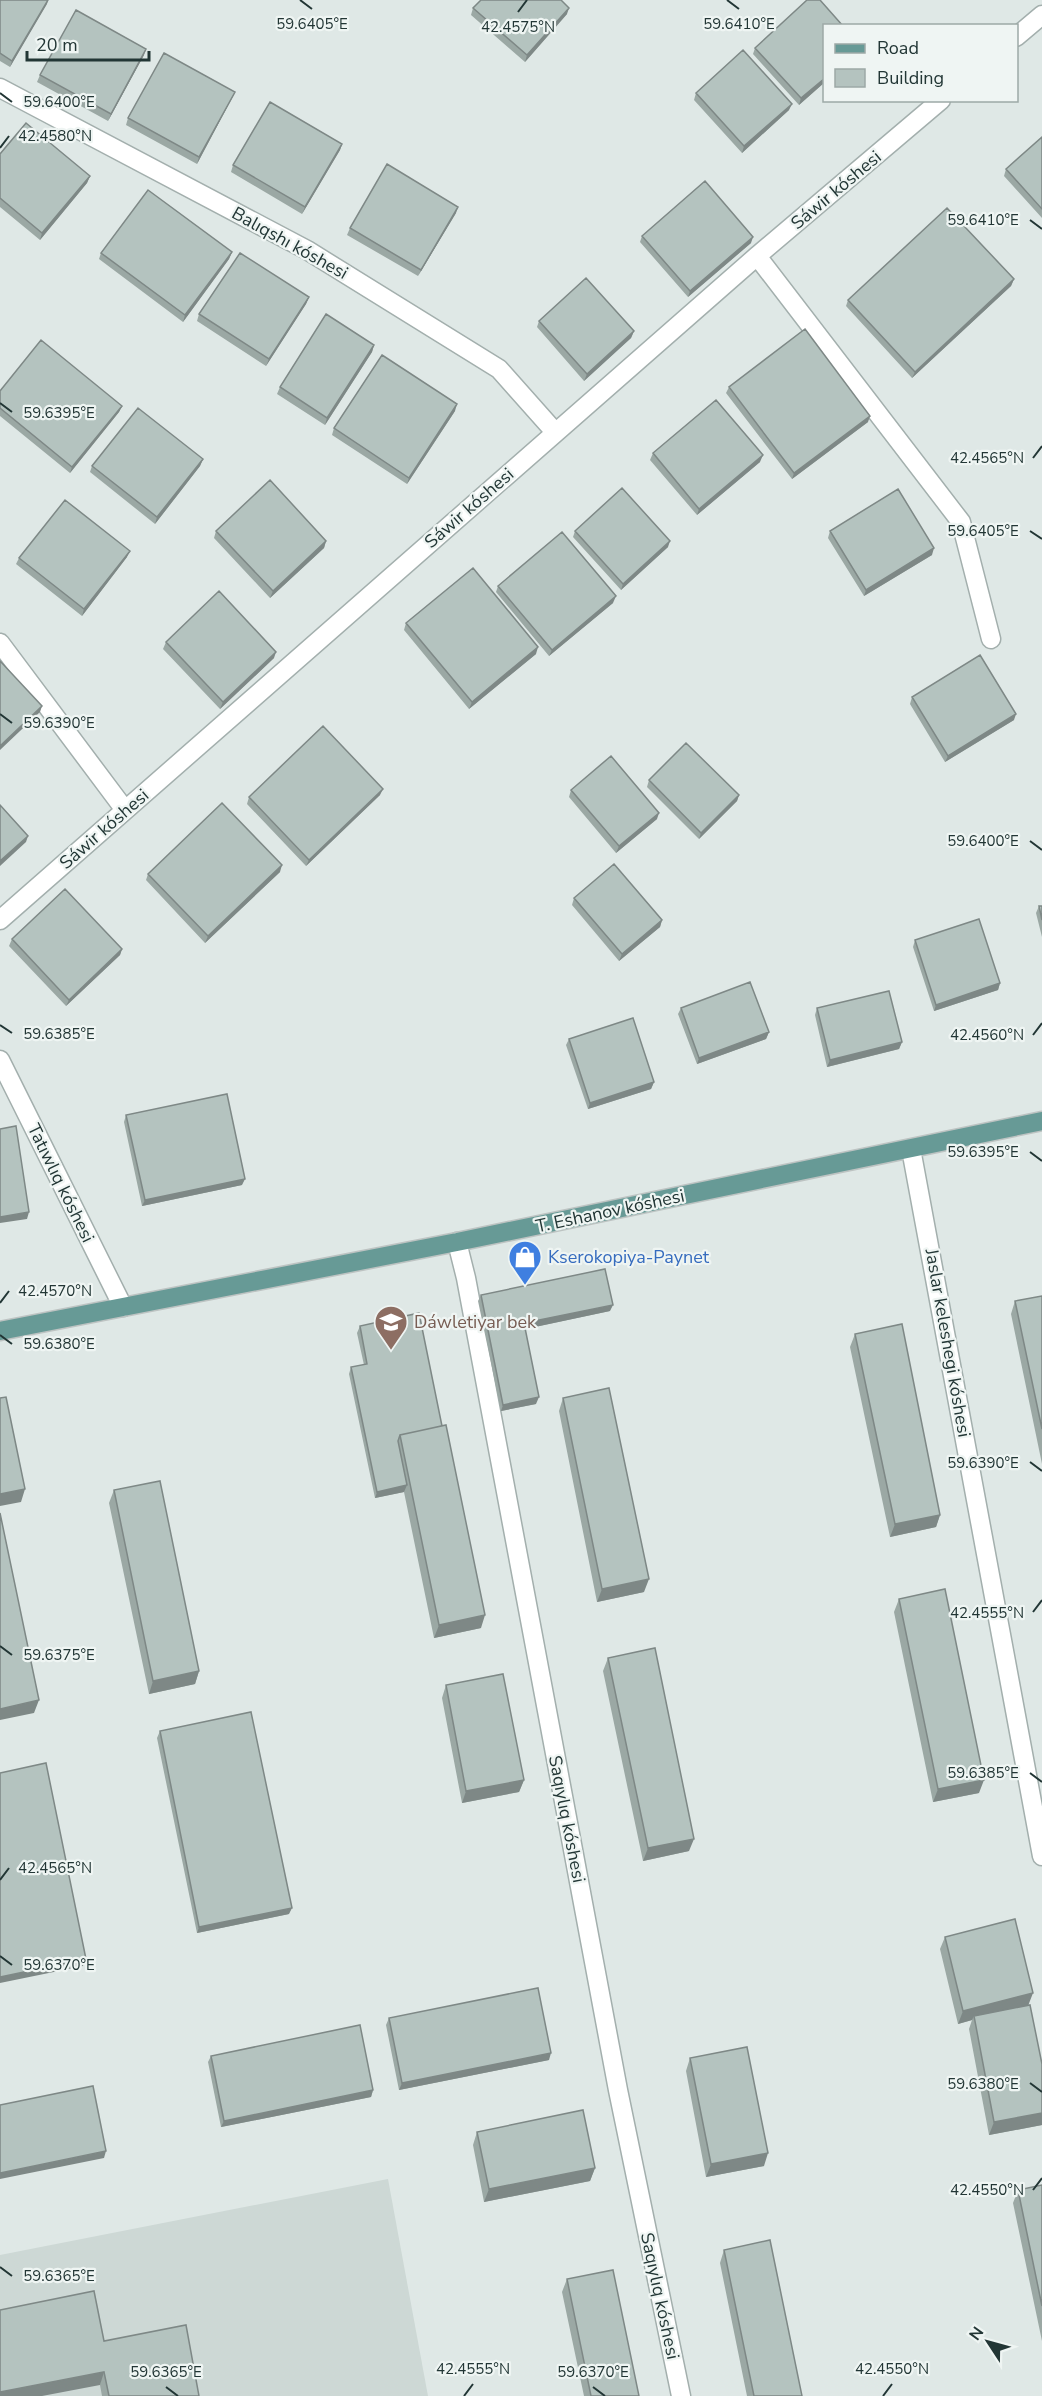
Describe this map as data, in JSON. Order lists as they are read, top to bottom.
{
  "streets": {
    "main road": ["T. Eshanov kóshesi"],
    "street": [
      "Sáwir kóshesi",
      "Balıqshı kóshesi",
      "Tatıwlıq kóshesi",
      "Jaslar keleshegi kóshesi",
      "Saqıylıq kóshesi"
    ]
  },
  "crossings": [
    ["Sáwir kóshesi", "Balıqshı kóshesi"],
    ["Tatıwlıq kóshesi", "T. Eshanov kóshesi"],
    ["T. Eshanov kóshesi", "Jaslar keleshegi kóshesi"],
    ["T. Eshanov kóshesi", "Saqıylıq kóshesi"]
  ],
  "places": {
    "shop": ["Kserokopiya-Paynet"],
    "school or university": ["Dáwletiyar bek"]
  },
  "legend": ["Road", "Building"],
  "scale_bar": "20 m",
  "north": "top left",
  "coordinates": [
    "59.6405°E",
    "59.6410°E",
    "42.4575°N",
    "59.6400°E",
    "42.4580°N",
    "59.6395°E",
    "42.4565°N",
    "59.6390°E",
    "59.6385°E",
    "42.4560°N",
    "42.4570°N",
    "59.6380°E",
    "42.4555°N",
    "59.6375°E",
    "59.6370°E",
    "42.4550°N",
    "59.6365°E"
  ]
}
